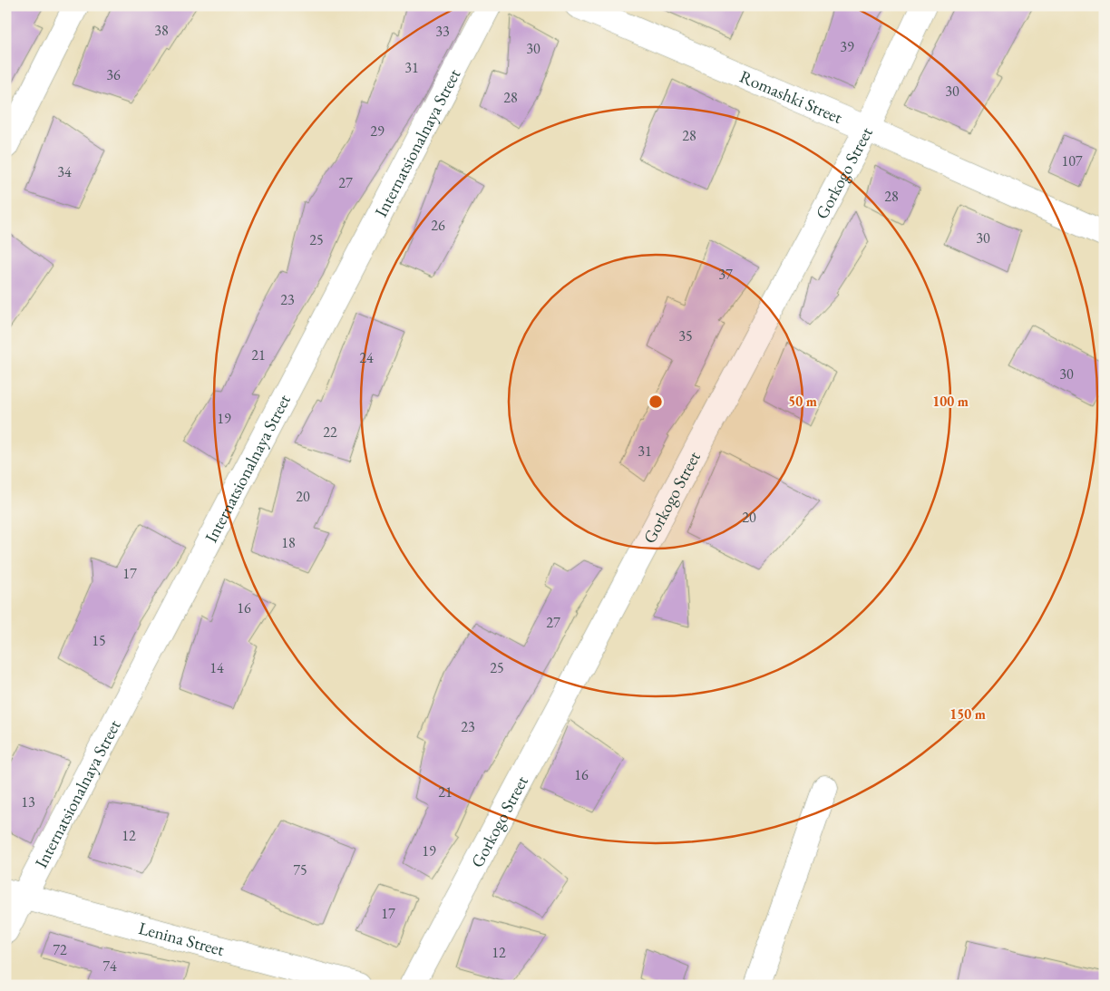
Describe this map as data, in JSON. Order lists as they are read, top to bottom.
{
  "streets": {
    "street": [
      "Romashki Street",
      "Internatsionalnaya Street",
      "Gorkogo Street",
      "Lenina Street"
    ]
  },
  "crossings": [
    ["Romashki Street", "Gorkogo Street"],
    ["Internatsionalnaya Street", "Lenina Street"]
  ],
  "house_numbers": [
    "38",
    "33",
    "39",
    "30",
    "31",
    "36",
    "30",
    "28",
    "29",
    "28",
    "107",
    "34",
    "27",
    "28",
    "26",
    "30",
    "25",
    "37",
    "23",
    "35",
    "21",
    "24",
    "30",
    "19",
    "22",
    "31",
    "20",
    "20",
    "18",
    "17",
    "16",
    "27",
    "15",
    "14",
    "25",
    "23",
    "16",
    "21",
    "13",
    "12",
    "19",
    "75",
    "17",
    "72",
    "12",
    "74"
  ],
  "rings": ["50 m", "100 m", "150 m"]
}
